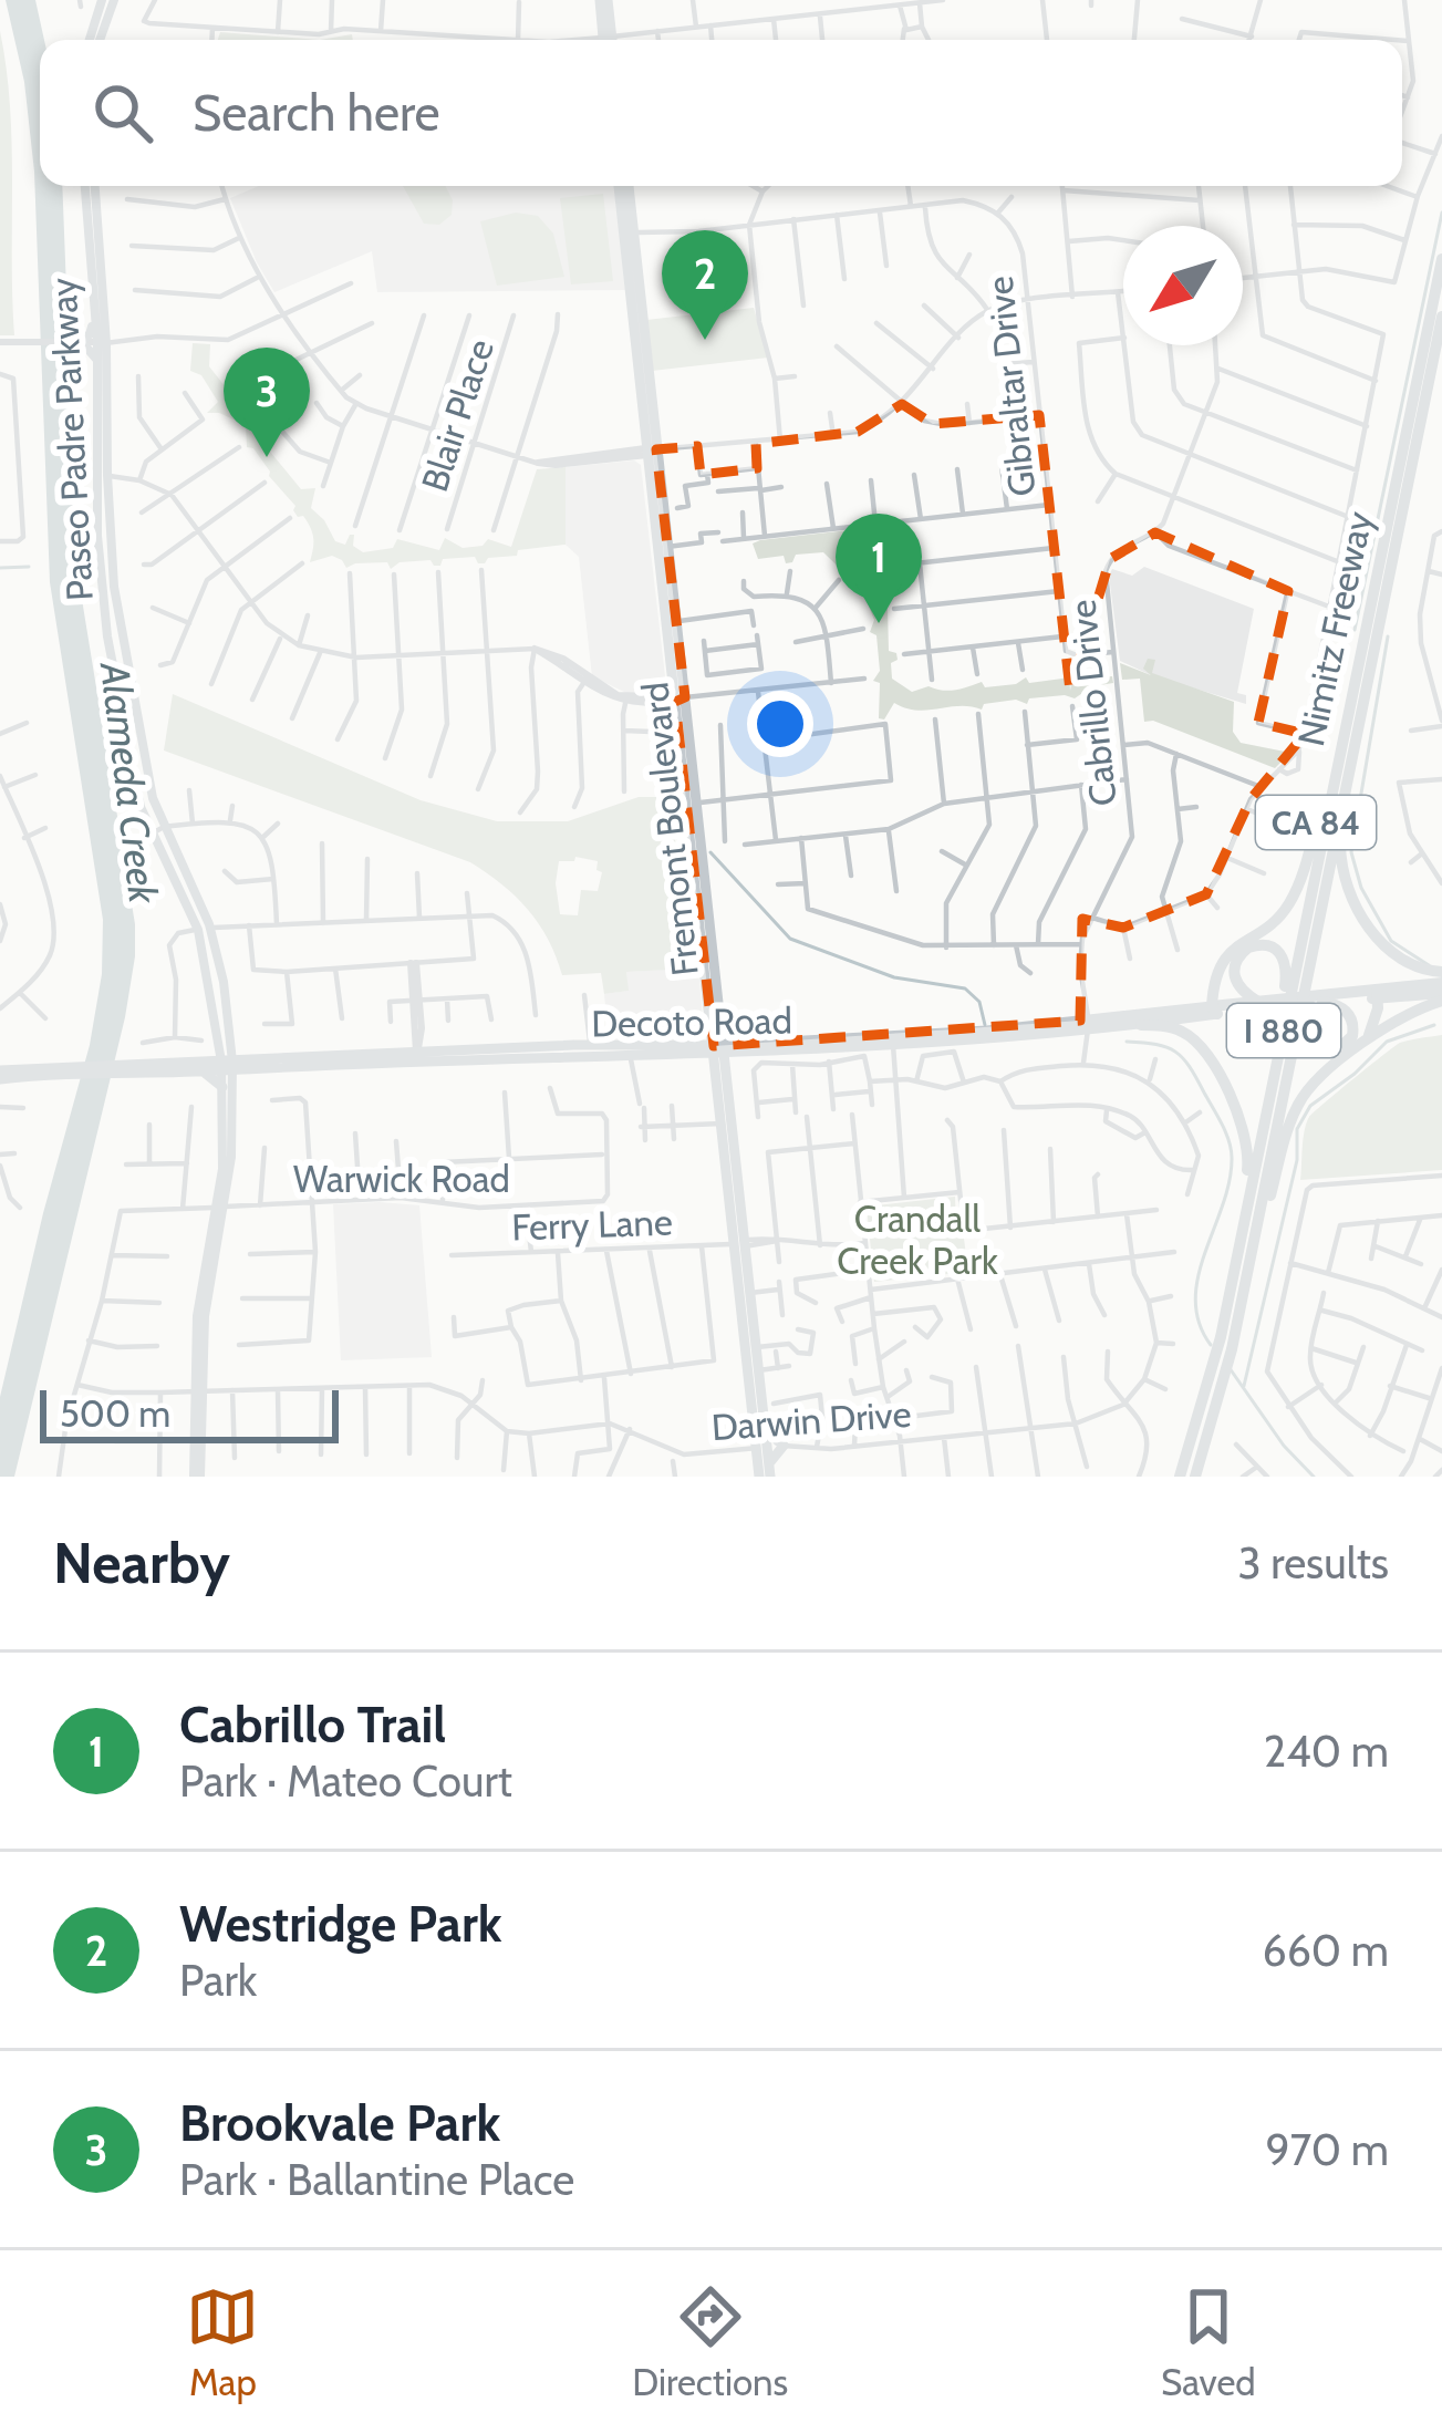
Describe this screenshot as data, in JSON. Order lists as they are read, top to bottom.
{
  "streets": {
    "highway": [
      "Nimitz Freeway",
      "CA 84",
      "Decoto Road",
      "I 880"
    ],
    "main road": ["Paseo Padre Parkway", "Fremont Boulevard"],
    "street": [
      "Gibraltar Drive",
      "Blair Place",
      "Cabrillo Drive",
      "Warwick Road",
      "Ferry Lane",
      "Darwin Drive"
    ]
  },
  "crossings": [
    ["Paseo Padre Parkway", "Decoto Road"],
    ["Paseo Padre Parkway", "Warwick Road"],
    ["Nimitz Freeway", "CA 84"],
    ["Nimitz Freeway", "I 880"],
    ["CA 84", "Decoto Road"],
    ["Fremont Boulevard", "Decoto Road"],
    ["Fremont Boulevard", "Ferry Lane"],
    ["Fremont Boulevard", "Darwin Drive"]
  ],
  "water": ["Alameda Creek"],
  "parks": ["Crandall Creek Park"],
  "scale_bar": "500 m",
  "north": "bottom left",
  "page": {
    "search": "Search here",
    "pins": ["2", "3", "1"],
    "scale": "500 m",
    "heading": ["Nearby", "3 results"],
    "list": [
      {
        "mark": "1",
        "name": "Cabrillo Trail",
        "note": "Park · Mateo Court",
        "value": "240 m"
      },
      {
        "mark": "2",
        "name": "Westridge Park",
        "note": "Park",
        "value": "660 m"
      },
      {
        "mark": "3",
        "name": "Brookvale Park",
        "note": "Park · Ballantine Place",
        "value": "970 m"
      }
    ],
    "nav": ["Map", "Directions", "Saved"]
  }
}
